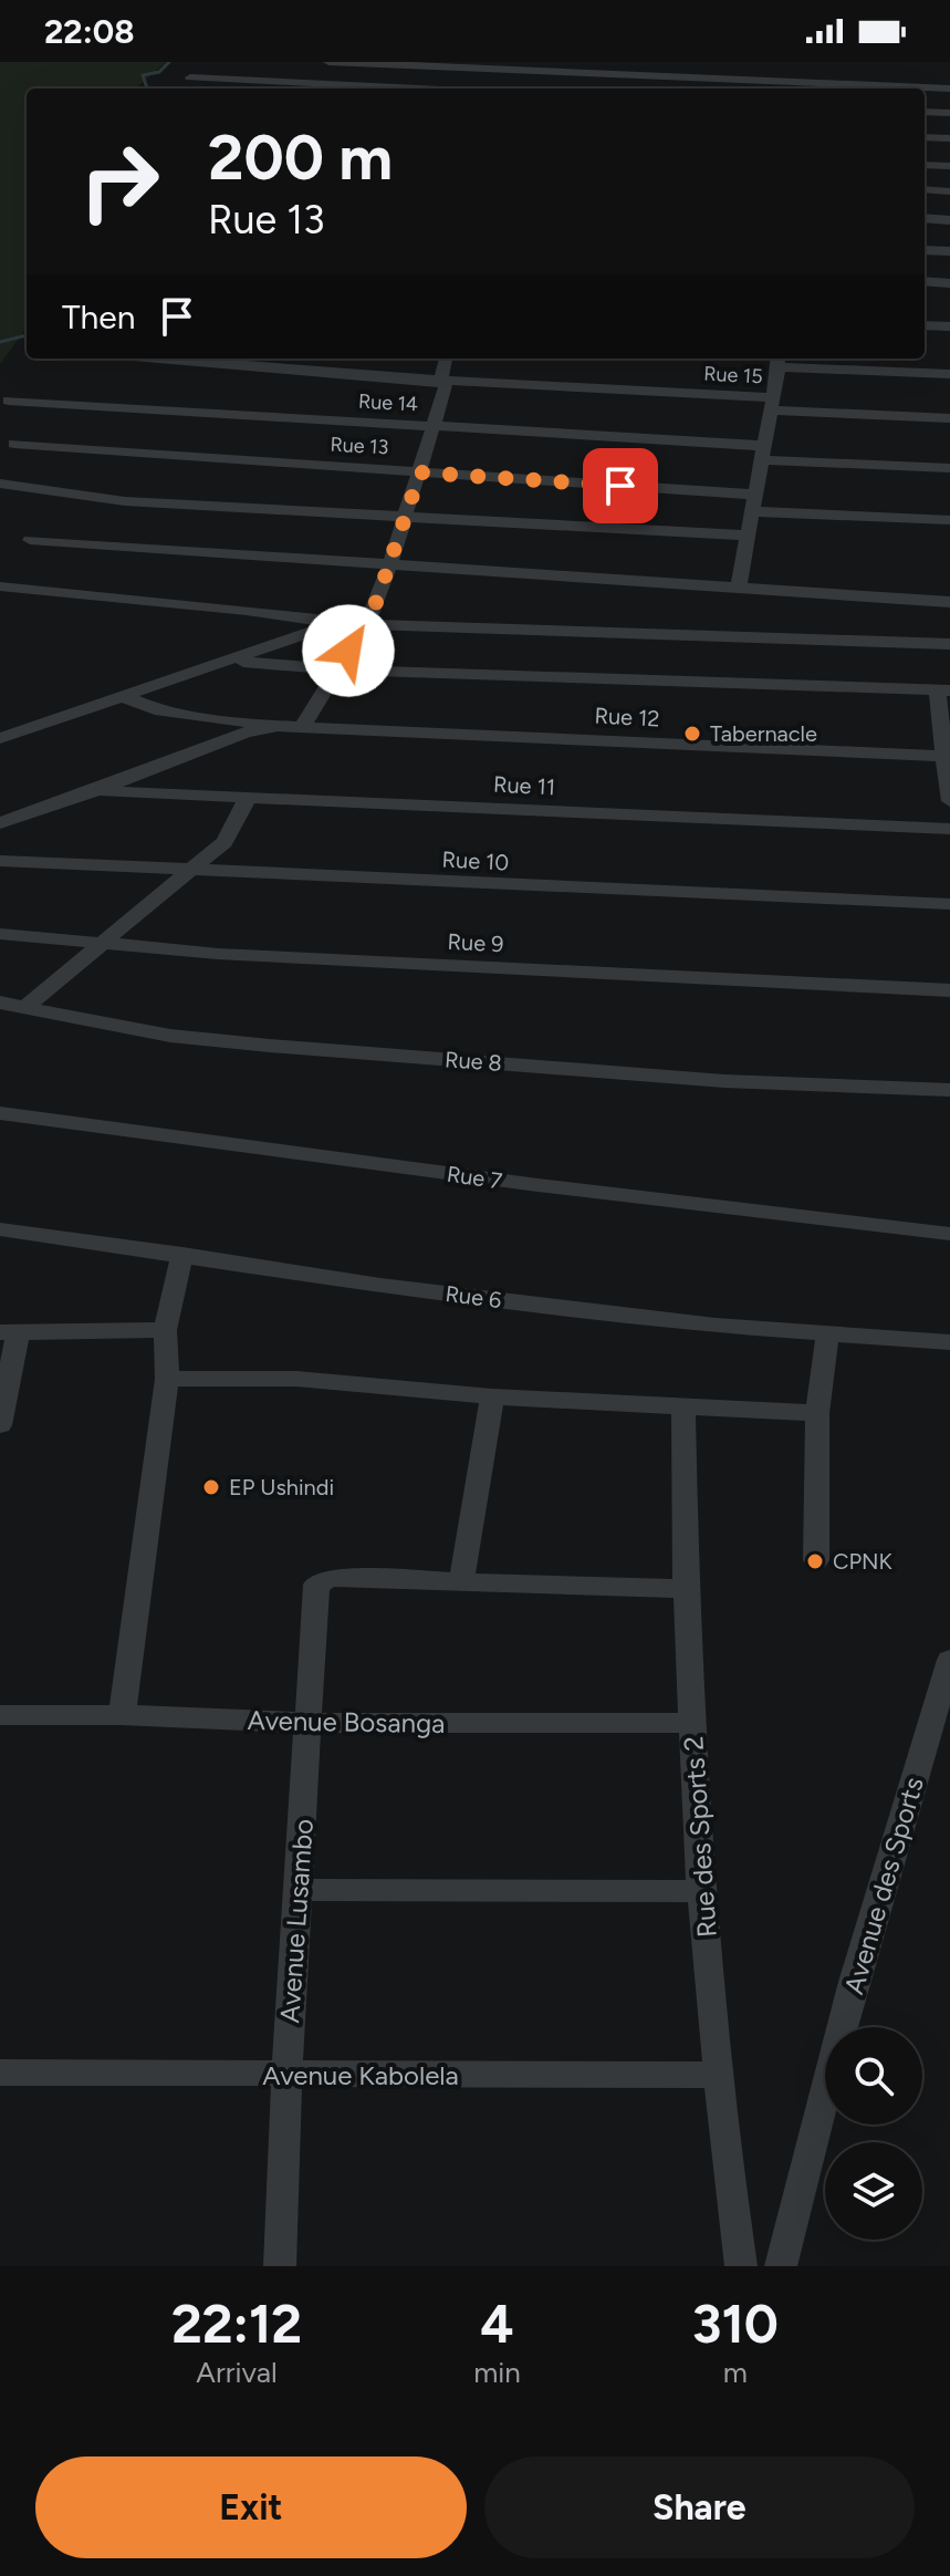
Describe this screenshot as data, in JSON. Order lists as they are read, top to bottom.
{
  "streets": {
    "street": [
      "Rue 15",
      "Rue 14",
      "Rue 13",
      "Rue 12",
      "Rue 11",
      "Rue 10",
      "Rue 9",
      "Rue 8",
      "Rue 7",
      "Rue 6",
      "Avenue Bosanga",
      "Rue des Sports 2",
      "Avenue des Sports",
      "Avenue Lusambo",
      "Avenue Kabolela"
    ]
  },
  "crossings": [
    ["Avenue Bosanga", "Rue des Sports 2"],
    ["Avenue Bosanga", "Avenue Lusambo"],
    ["Rue des Sports 2", "Avenue Kabolela"],
    ["Avenue Lusambo", "Avenue Kabolela"]
  ],
  "places": ["Tabernacle", "EP Ushindi", "CPNK"],
  "page": {
    "status": "22:08",
    "turn": ["200 m", "Rue 13"],
    "then": "Then",
    "eta": [
      "22:12",
      "Arrival",
      "4",
      "min",
      "310",
      "m"
    ],
    "buttons": ["Exit", "Share"]
  }
}
